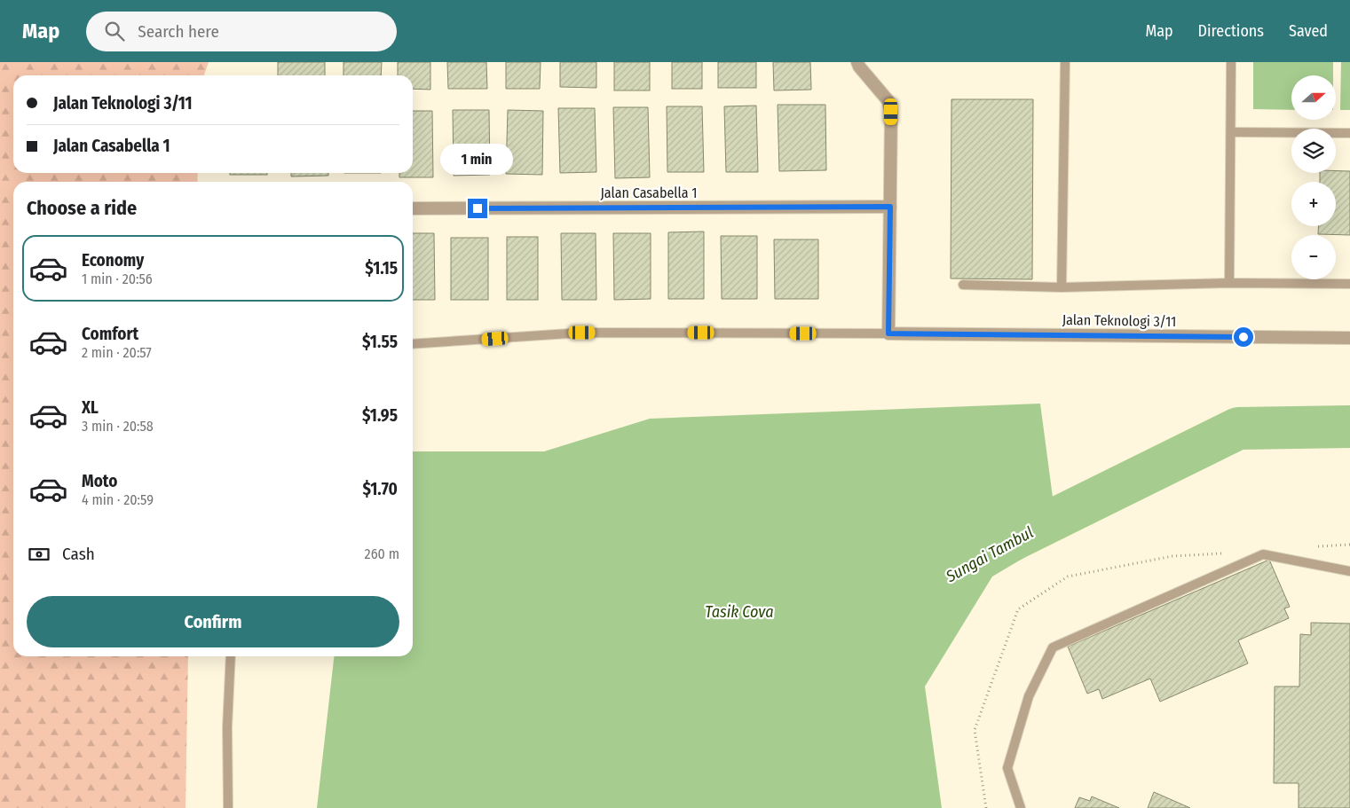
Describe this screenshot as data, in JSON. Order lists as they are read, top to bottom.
{
  "streets": {
    "street": ["Jalan Casabella 1", "Jalan Teknologi 3/11"]
  },
  "water": ["Sungai Tambul", "Tasik Cova"],
  "north": "right",
  "page": {
    "header": "Map",
    "search": "Search here",
    "nav": ["Map", "Directions", "Saved"],
    "map_buttons": ["+", "−"],
    "banner": ["Jalan Teknologi 3/11", "Jalan Casabella 1"],
    "bubble": "1 min",
    "heading": "Choose a ride",
    "list": [
      {
        "name": "Economy",
        "note": "1 min · 20:56",
        "value": "$1.15"
      },
      {
        "name": "Comfort",
        "note": "2 min · 20:57",
        "value": "$1.55"
      },
      {
        "name": "XL",
        "note": "3 min · 20:58",
        "value": "$1.95"
      },
      {
        "name": "Moto",
        "note": "4 min · 20:59",
        "value": "$1.70"
      }
    ],
    "pay": ["Cash", "260 m"],
    "buttons": "Confirm"
  }
}
